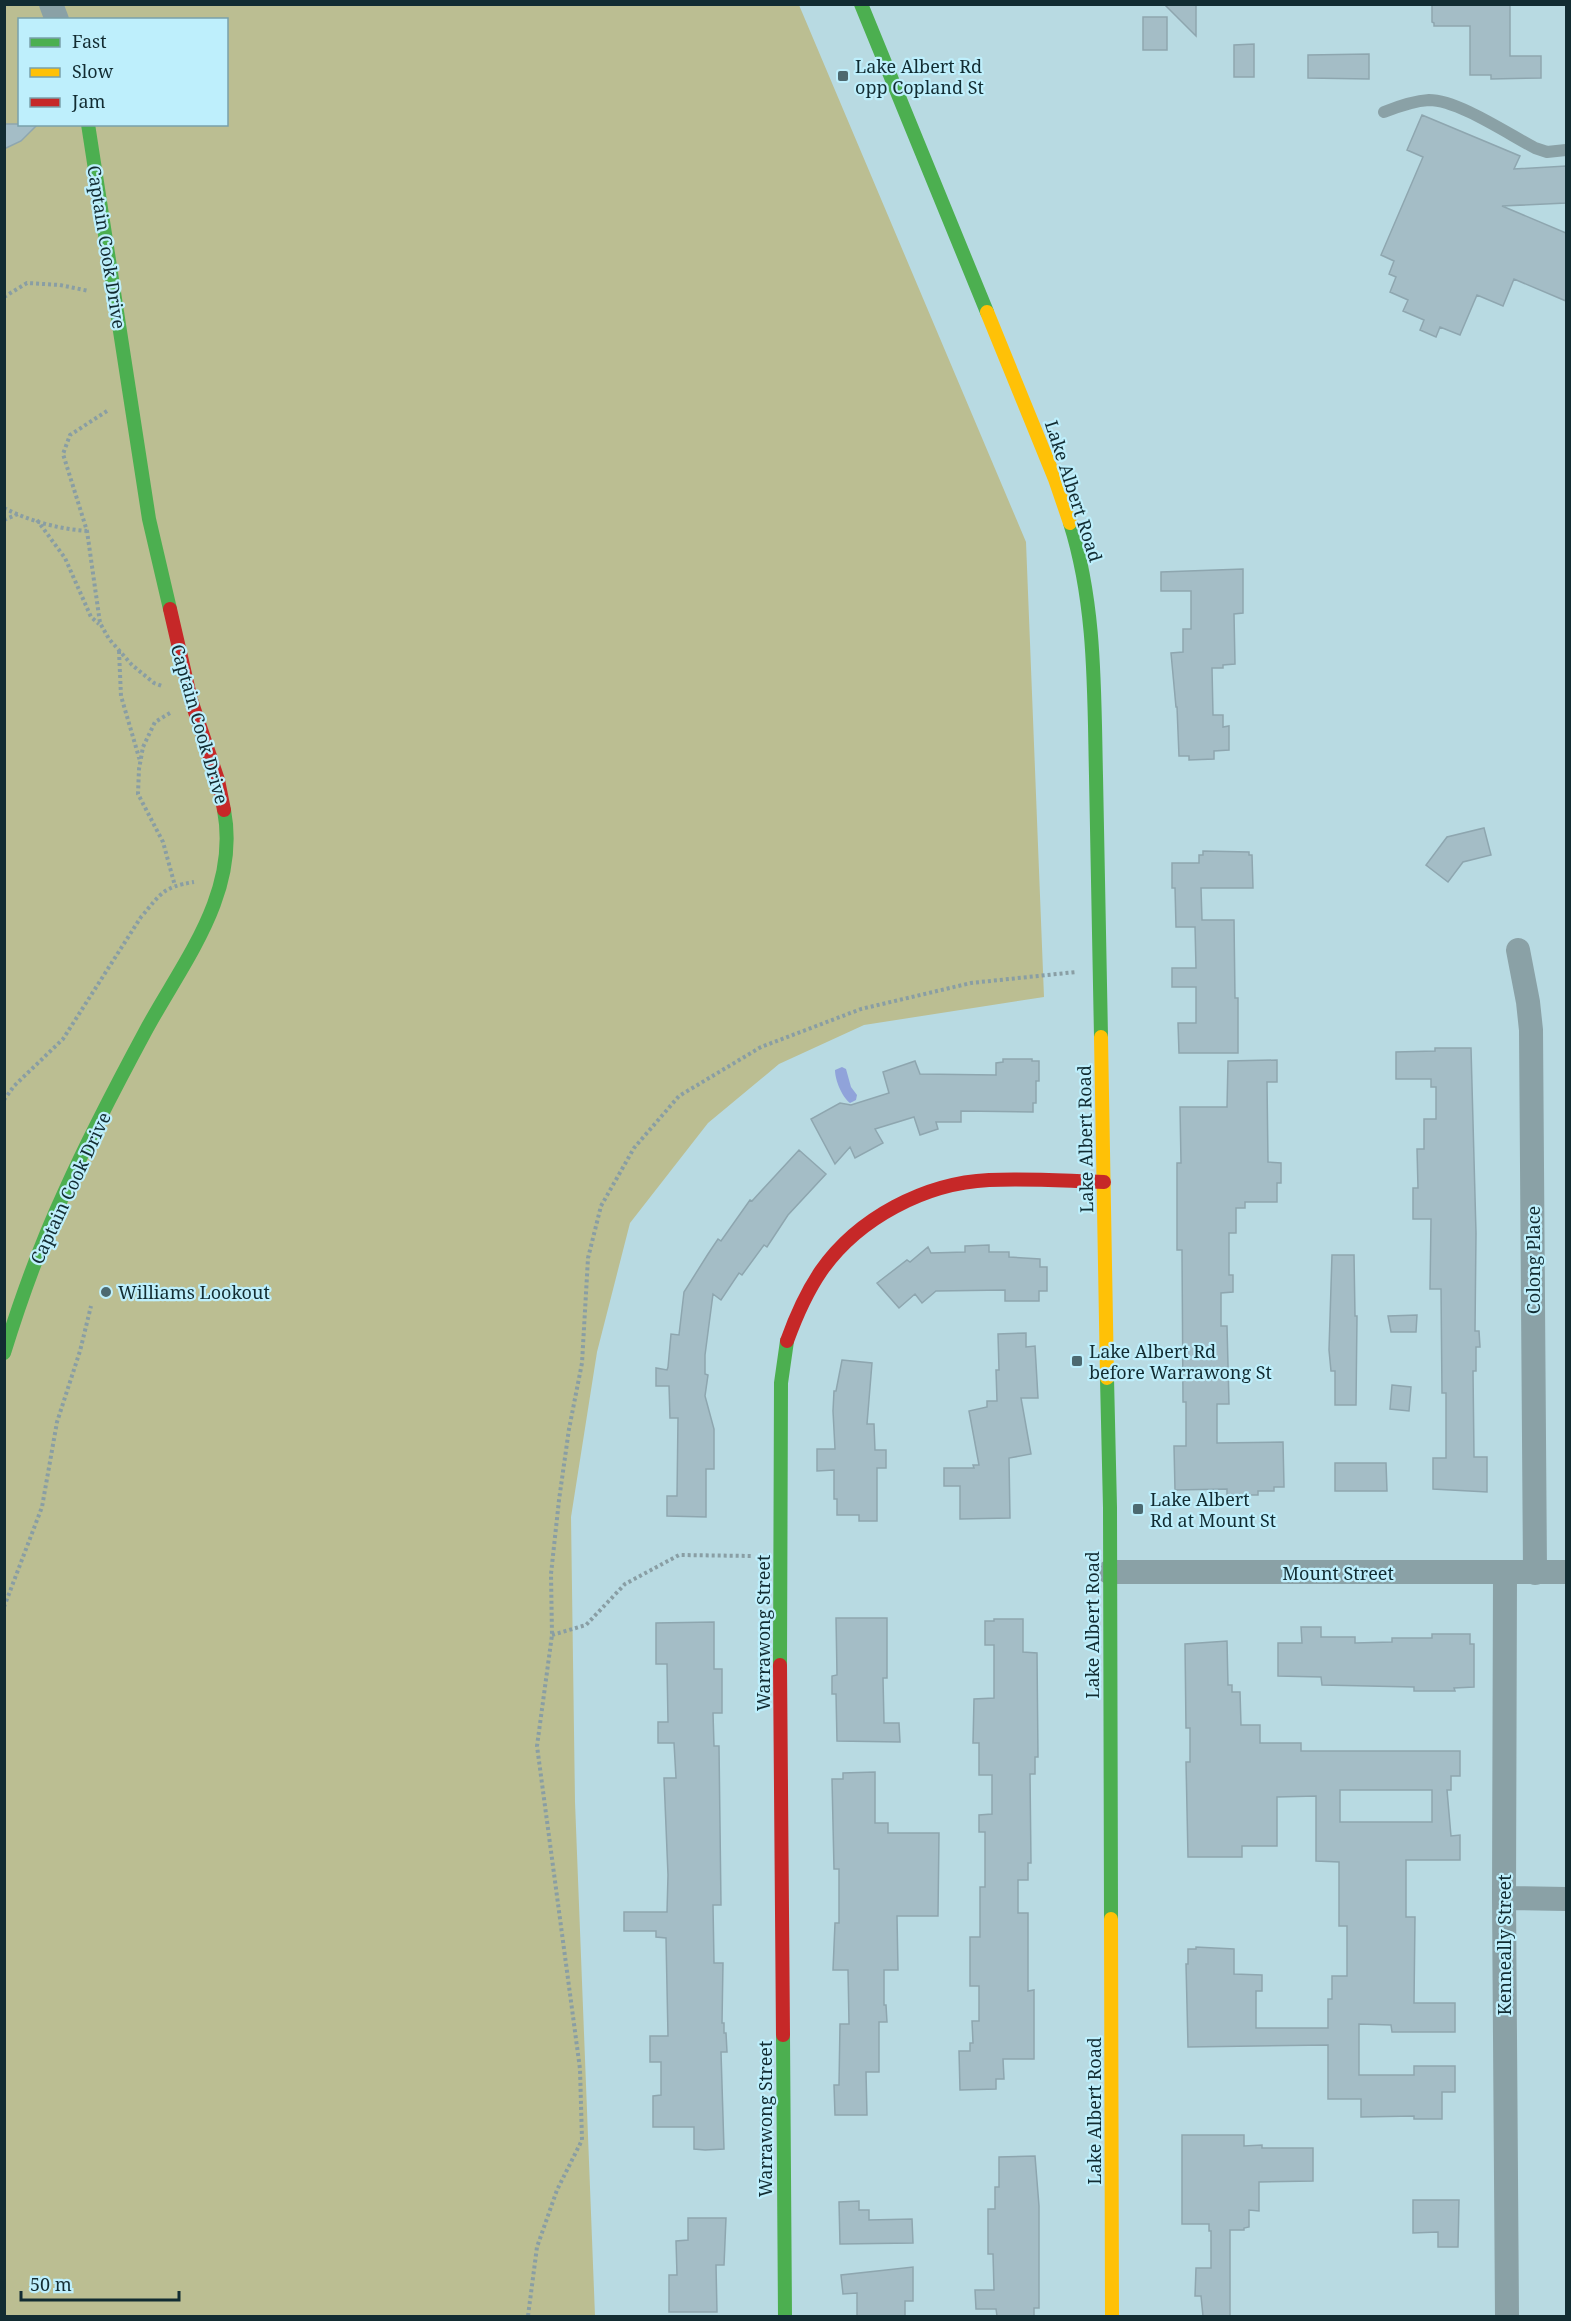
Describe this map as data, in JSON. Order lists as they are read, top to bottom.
{
  "streets": {
    "street": [
      "Captain Cook Drive",
      "Lake Albert Road",
      "Colong Place",
      "Mount Street",
      "Warrawong Street",
      "Kenneally Street"
    ]
  },
  "crossings": [
    ["Lake Albert Road", "Mount Street"],
    ["Lake Albert Road", "Warrawong Street"],
    ["Colong Place", "Mount Street"],
    ["Mount Street", "Kenneally Street"]
  ],
  "places": {
    "transit": ["Lake Albert Rd opp Copland St", "Lake Albert Rd before Warrawong St", "Lake Albert Rd at Mount St"],
    "other": ["Williams Lookout"]
  },
  "legend": ["Fast", "Slow", "Jam"],
  "scale_bar": "50 m"
}
